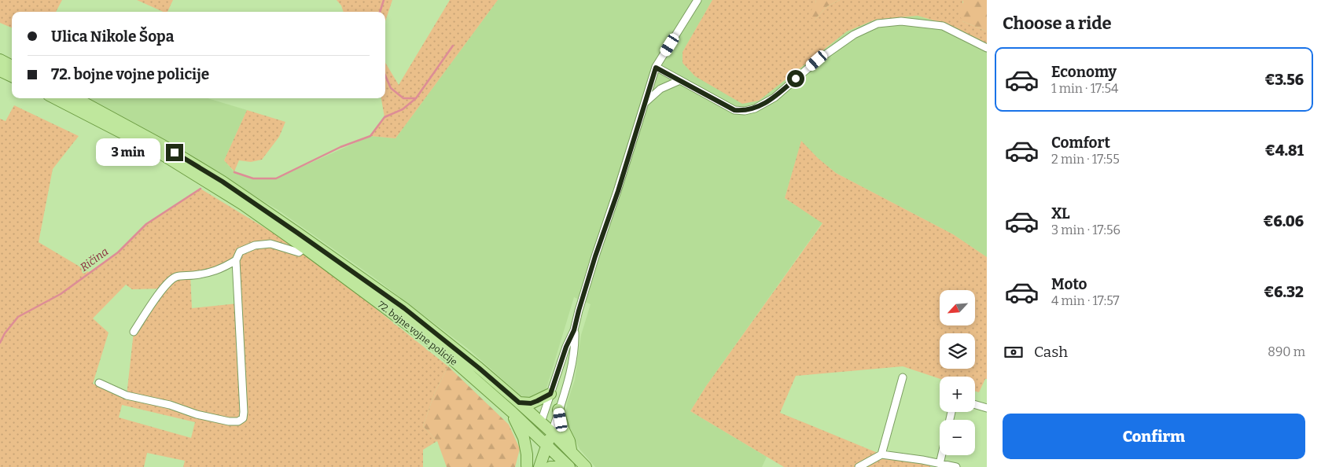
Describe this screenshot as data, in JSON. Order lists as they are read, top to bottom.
{
  "streets": {
    "main road": ["72. bojne vojne policije"]
  },
  "water": ["Ričina"],
  "north": "bottom left",
  "page": {
    "heading": "Choose a ride",
    "banner": ["Ulica Nikole Šopa", "72. bojne vojne policije"],
    "list": [
      {
        "name": "Economy",
        "note": "1 min · 17:54",
        "value": "€3.56"
      },
      {
        "name": "Comfort",
        "note": "2 min · 17:55",
        "value": "€4.81"
      },
      {
        "name": "XL",
        "note": "3 min · 17:56",
        "value": "€6.06"
      },
      {
        "name": "Moto",
        "note": "4 min · 17:57",
        "value": "€6.32"
      }
    ],
    "bubble": "3 min",
    "map_buttons": ["+", "−"],
    "pay": ["Cash", "890 m"],
    "buttons": "Confirm"
  }
}
